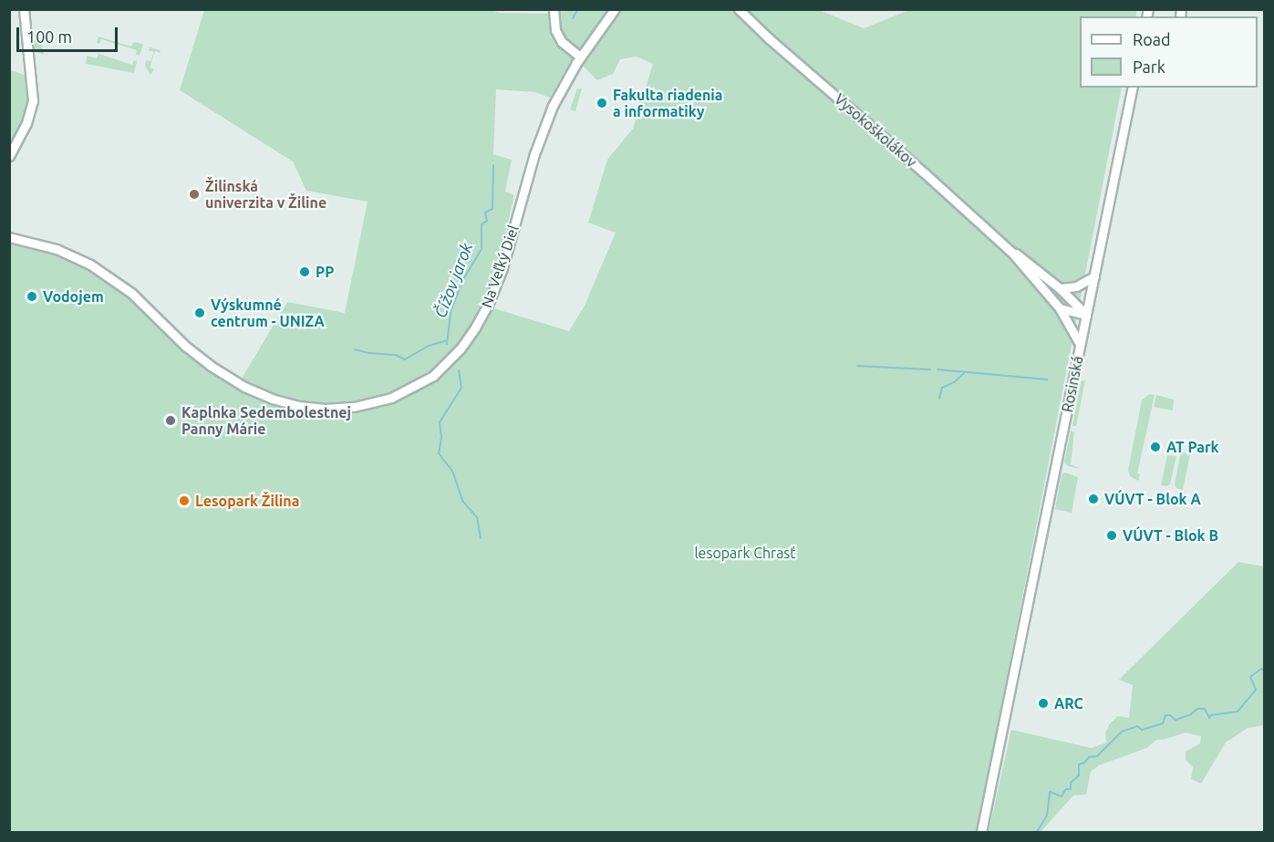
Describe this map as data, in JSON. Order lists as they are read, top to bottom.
{
  "streets": {
    "street": ["Vysokoškolákov", "Na Veľký Diel", "Rosinská"]
  },
  "crossings": [
    ["Vysokoškolákov", "Rosinská"]
  ],
  "water": ["Čížov jarok"],
  "parks": ["lesopark Chrasť"],
  "places": [
    "Fakulta riadenia a informatiky",
    "Žilinská univerzita v Žiline",
    "PP",
    "Vodojem",
    "Výskumné centrum - UNIZA",
    "Kaplnka Sedembolestnej Panny Márie",
    "AT Park",
    "VÚVT - Blok A",
    "Lesopark Žilina",
    "VÚVT - Blok B",
    "ARC"
  ],
  "legend": ["Road", "Park"],
  "scale_bar": "100 m"
}
